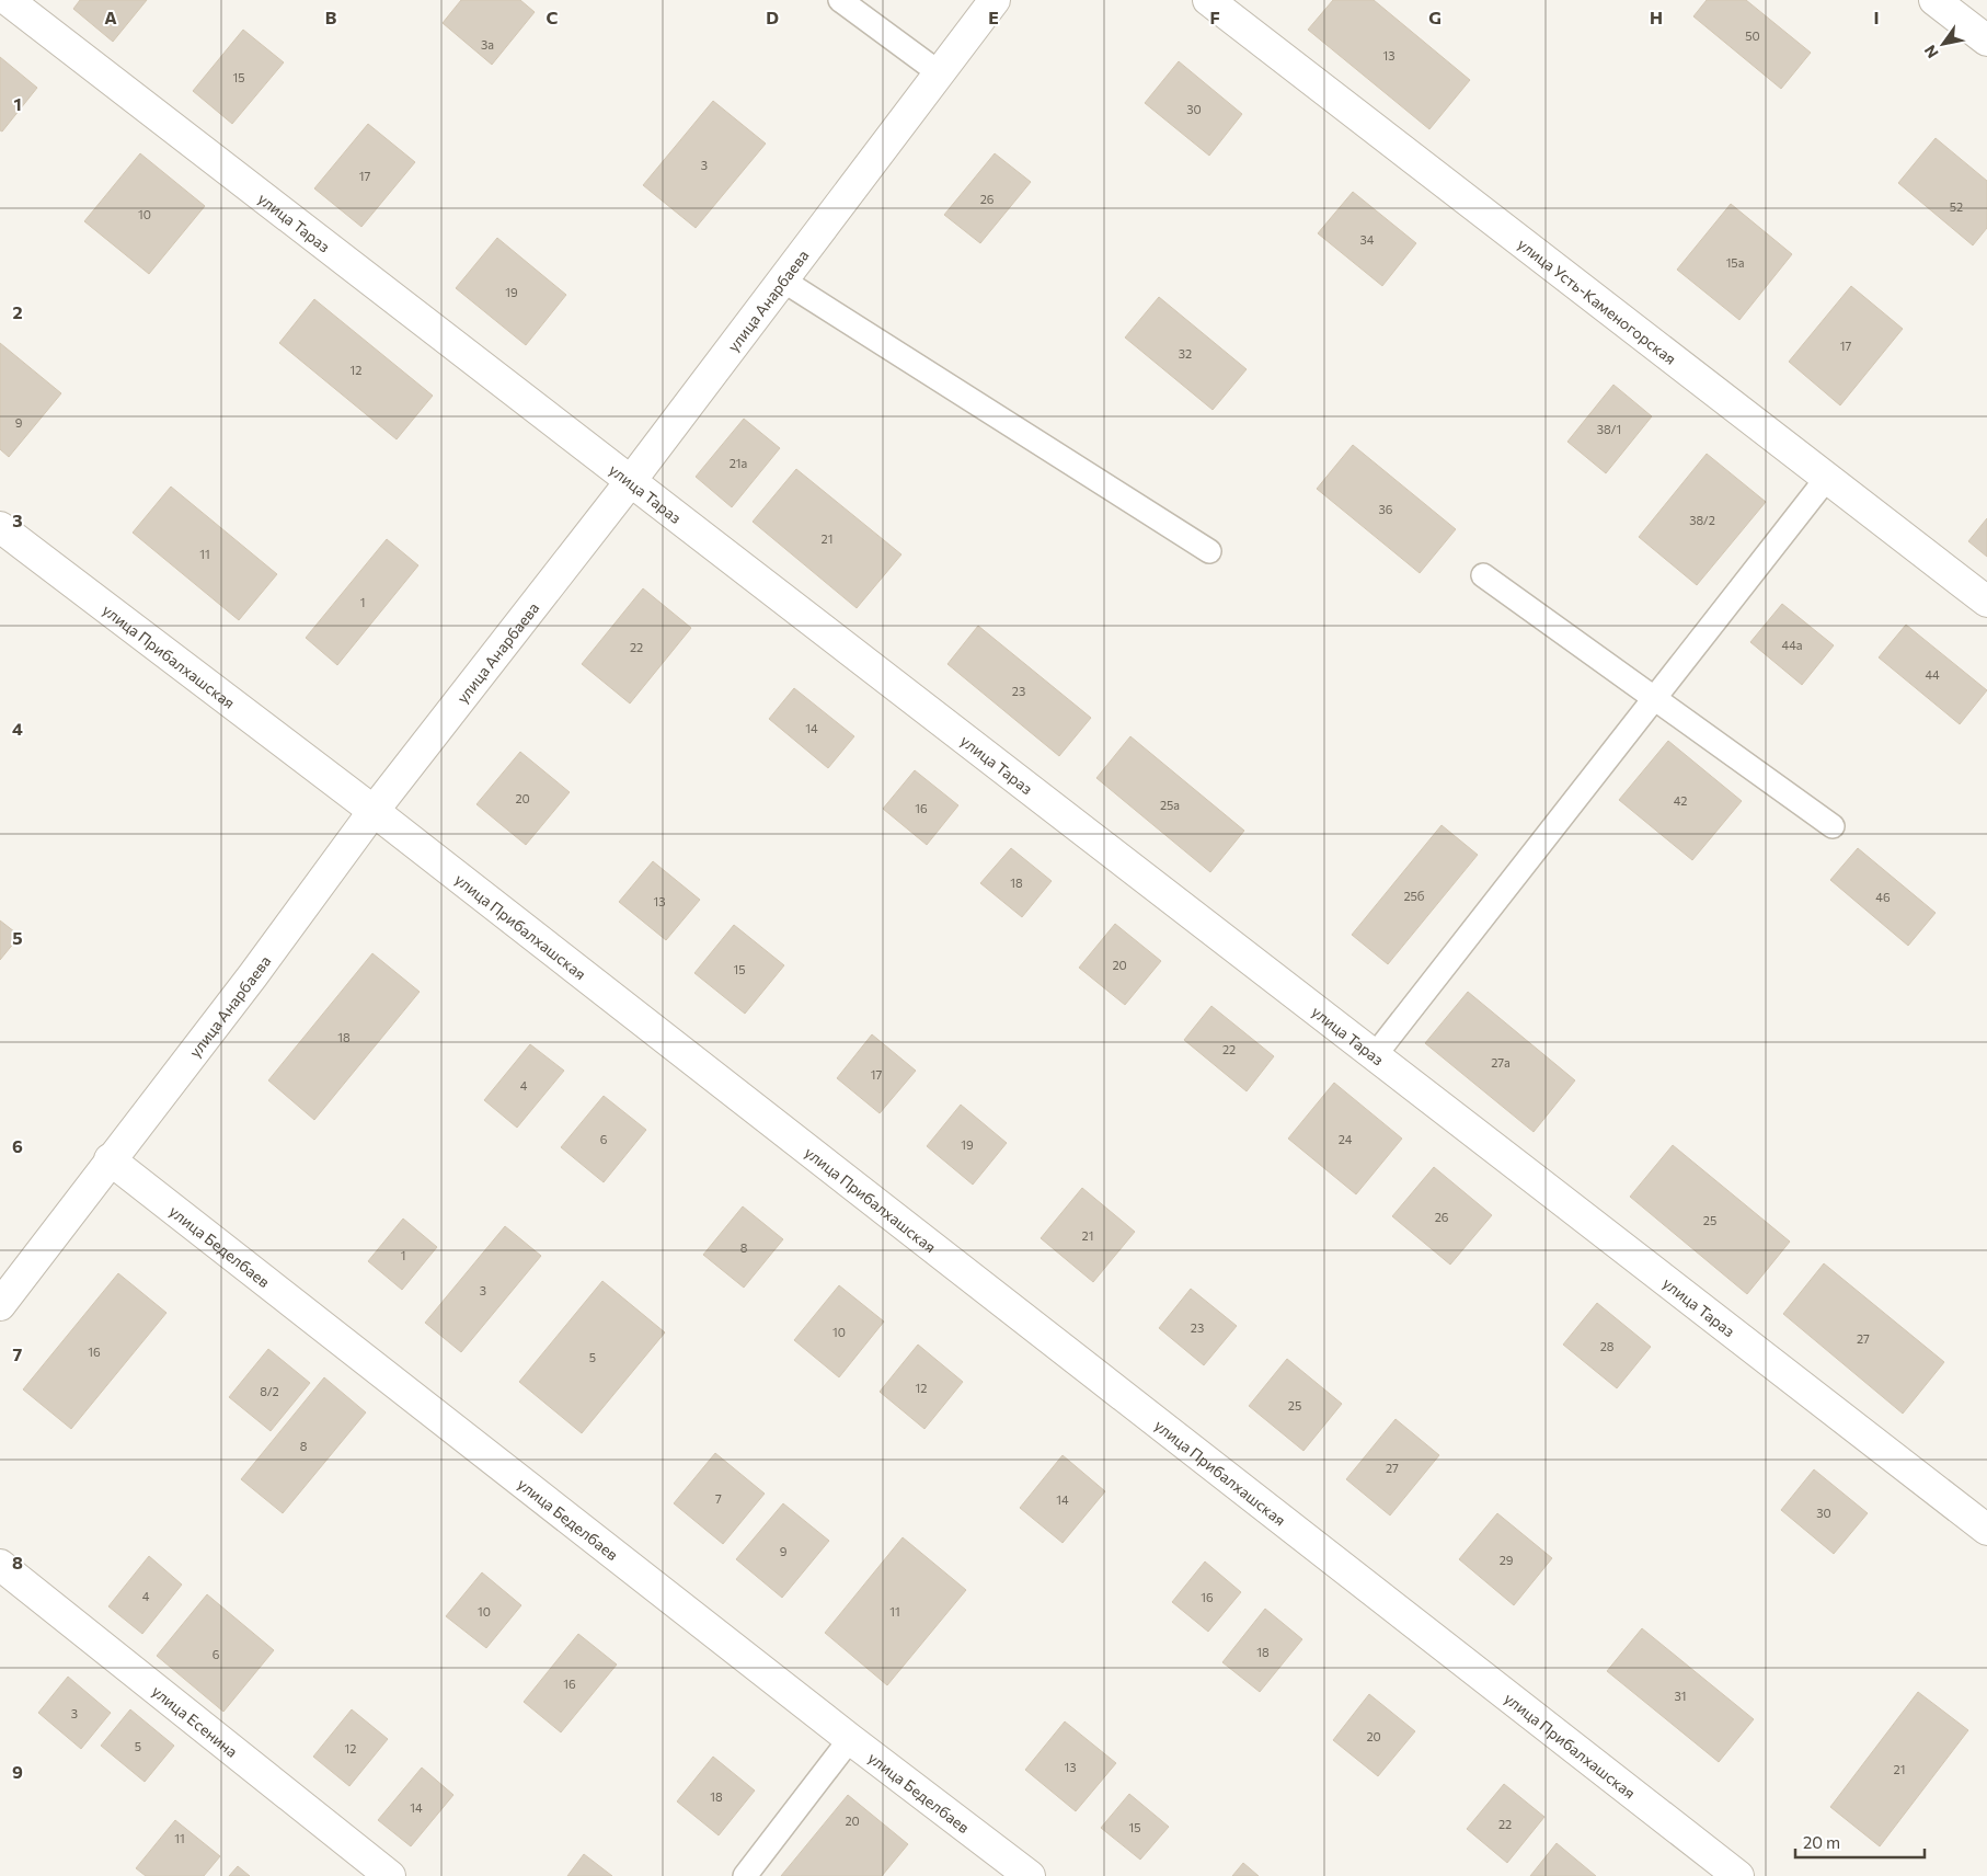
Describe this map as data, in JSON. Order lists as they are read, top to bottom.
{
  "streets": {
    "street": [
      "улица Тараз",
      "улица Анарбаева",
      "улица Усть-Каменогорская",
      "улица Прибалхашская",
      "улица Беделбаев",
      "улица Есенина"
    ]
  },
  "crossings": [
    ["улица Тараз", "улица Анарбаева"],
    ["улица Анарбаева", "улица Прибалхашская"],
    ["улица Анарбаева", "улица Беделбаев"]
  ],
  "house_numbers": [
    "50",
    "3а",
    "13",
    "15",
    "30",
    "3",
    "17",
    "26",
    "52",
    "10",
    "34",
    "15а",
    "19",
    "17",
    "32",
    "12",
    "9",
    "38/1",
    "21а",
    "36",
    "38/2",
    "21",
    "11",
    "1",
    "44а",
    "22",
    "44",
    "23",
    "14",
    "20",
    "42",
    "25а",
    "16",
    "18",
    "25б",
    "46",
    "13",
    "20",
    "15",
    "18",
    "22",
    "27а",
    "17",
    "4",
    "6",
    "24",
    "19",
    "26",
    "25",
    "21",
    "8",
    "1",
    "3",
    "23",
    "10",
    "27",
    "28",
    "16",
    "5",
    "12",
    "8/2",
    "25",
    "8",
    "27",
    "7",
    "14",
    "30",
    "9",
    "29",
    "4",
    "16",
    "10",
    "11",
    "18",
    "6",
    "16",
    "31",
    "3",
    "20",
    "5",
    "12",
    "13",
    "21",
    "18",
    "14",
    "20",
    "22",
    "15",
    "11"
  ],
  "scale_bar": "20 m",
  "north": "bottom left",
  "grid": {
    "columns": [
      "A",
      "B",
      "C",
      "D",
      "E",
      "F",
      "G",
      "H",
      "I"
    ],
    "rows": [
      "1",
      "2",
      "3",
      "4",
      "5",
      "6",
      "7",
      "8",
      "9"
    ]
  }
}
